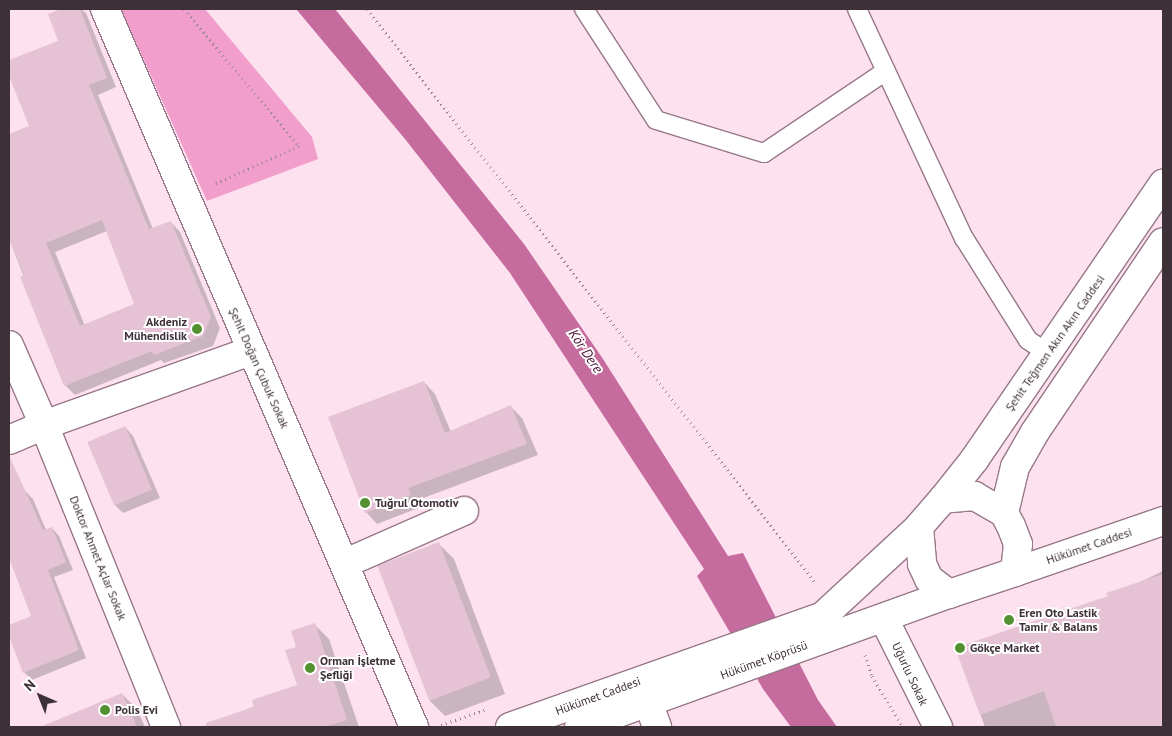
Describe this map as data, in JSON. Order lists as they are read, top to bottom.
{
  "streets": {
    "street": [
      "Şehit Teğmen Akın Akın Caddesi",
      "Şehit Doğan Çubuk Sokak",
      "Hükümet Caddesi",
      "Doktor Ahmet Açlar Sokak",
      "Hükümet Köprüsü",
      "Uğurlu Sokak"
    ]
  },
  "crossings": [
    ["Şehit Teğmen Akın Akın Caddesi", "Hükümet Caddesi"],
    ["Hükümet Caddesi", "Hükümet Köprüsü"]
  ],
  "water": ["Kör Dere"],
  "places": [
    "Akdeniz Mühendislik",
    "Tuğrul Otomotiv",
    "Eren Oto Lastik Tamir & Balans",
    "Gökçe Market",
    "Orman İşletme Şefliği",
    "Polis Evi"
  ],
  "north": "top left"
}
